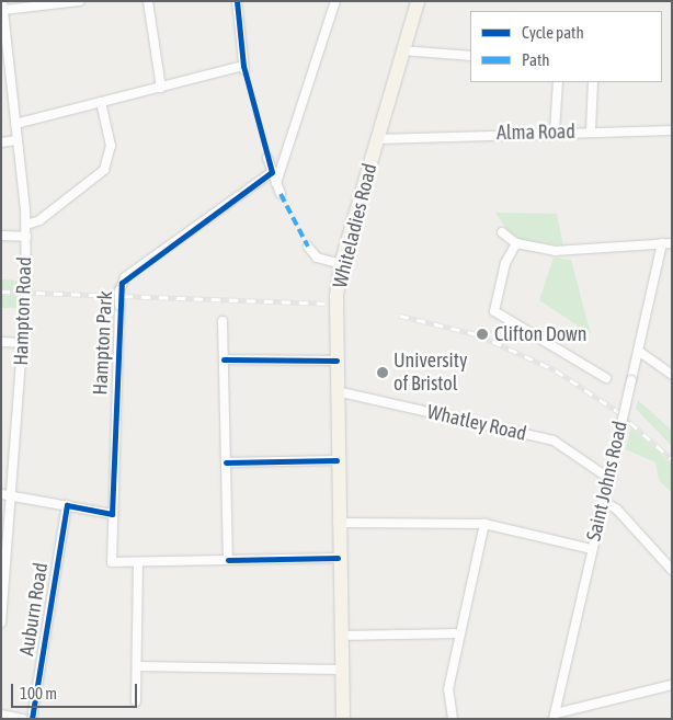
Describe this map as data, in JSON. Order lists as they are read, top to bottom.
{
  "streets": {
    "main road": ["Whiteladies Road"],
    "street": [
      "Alma Road",
      "Hampton Road",
      "Hampton Park",
      "Whatley Road",
      "Saint Johns Road",
      "Auburn Road"
    ]
  },
  "crossings": [
    ["Alma Road", "Whiteladies Road"],
    ["Whiteladies Road", "Whatley Road"],
    ["Whatley Road", "Saint Johns Road"]
  ],
  "places": ["Clifton Down", "University of Bristol"],
  "legend": ["Cycle path", "Path"],
  "scale_bar": "100 m"
}
